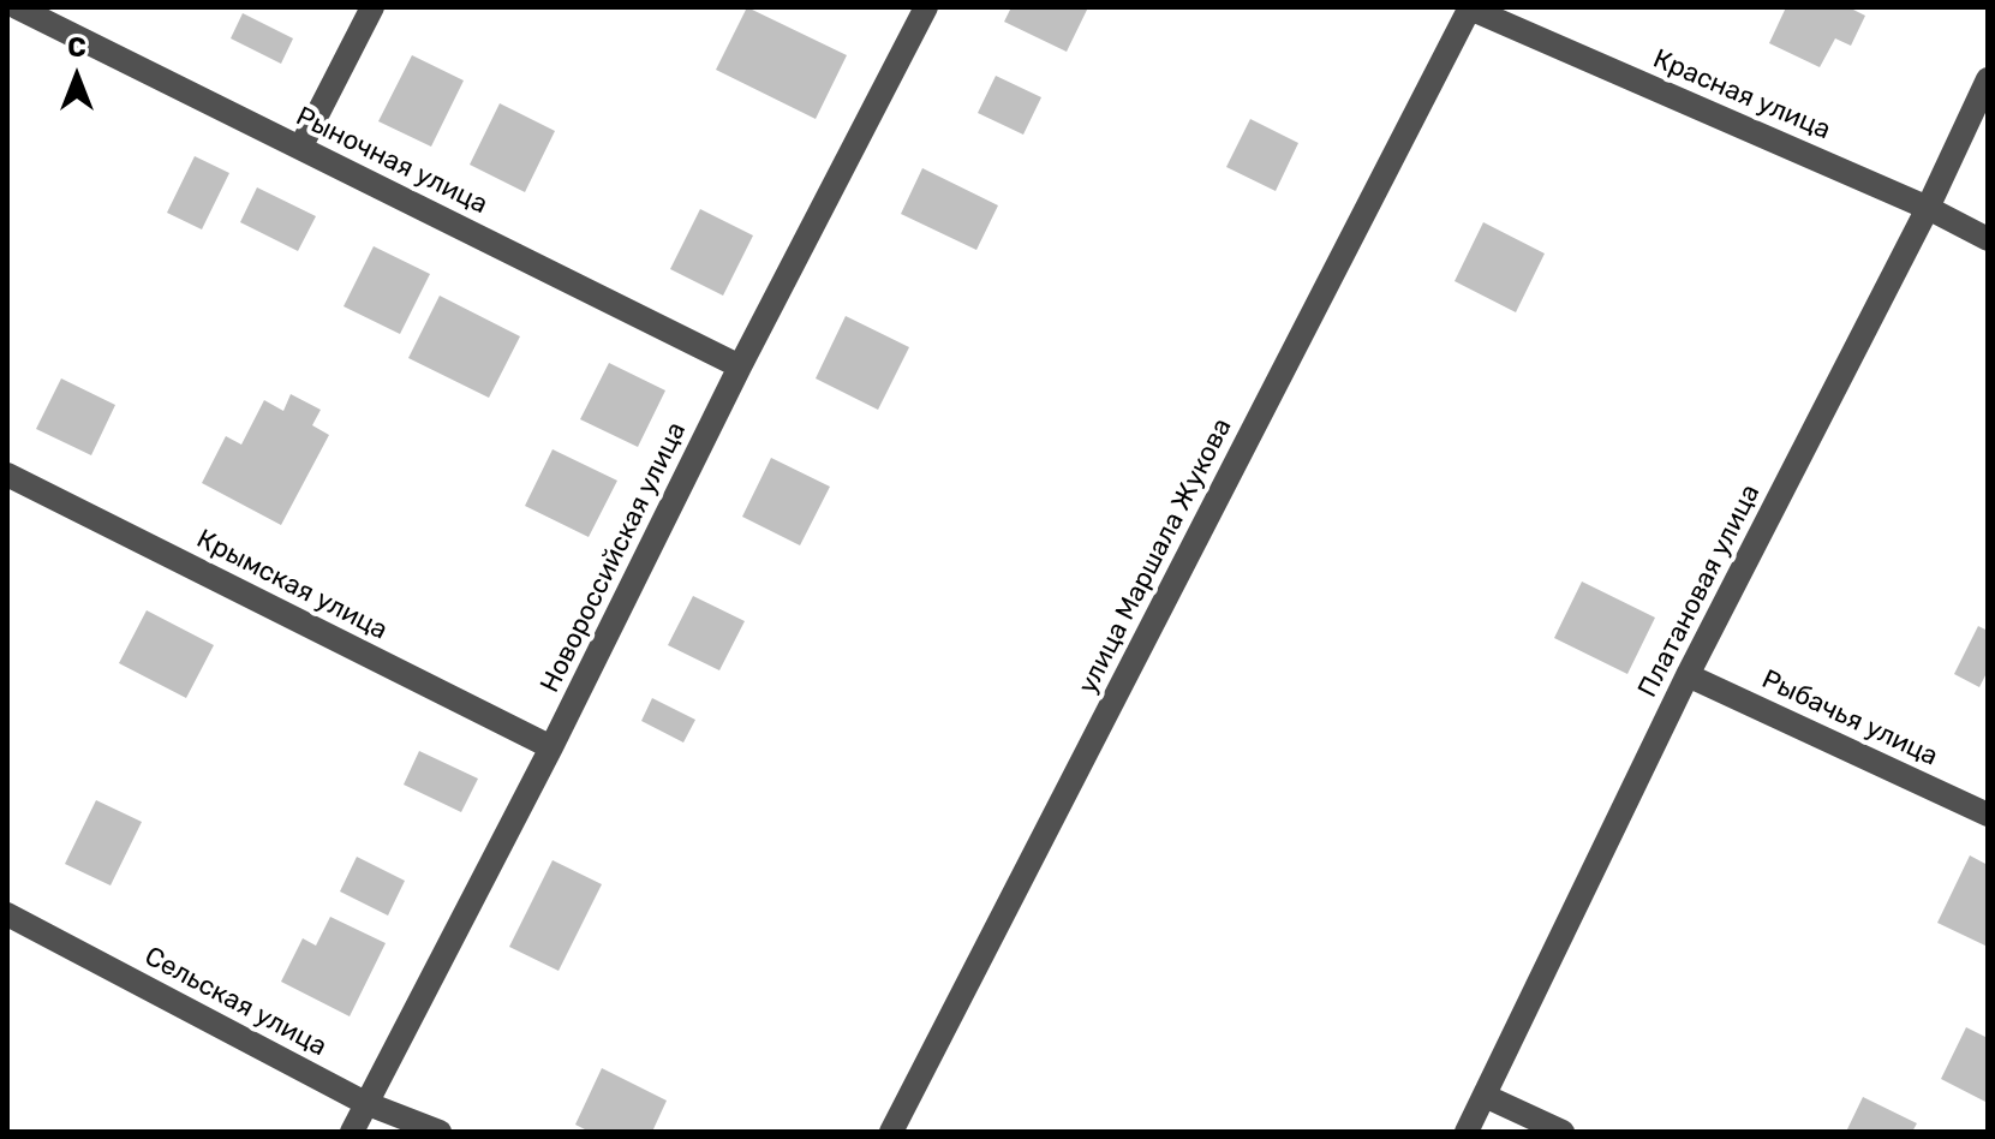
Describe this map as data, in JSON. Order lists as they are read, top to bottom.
{
  "streets": {
    "street": [
      "Красная улица",
      "Рыночная улица",
      "улица Маршала Жукова",
      "Новороссийская улица",
      "Крымская улица",
      "Платановая улица",
      "Рыбачья улица",
      "Сельская улица"
    ]
  },
  "crossings": [
    ["Красная улица", "улица Маршала Жукова"],
    ["Красная улица", "Платановая улица"],
    ["Рыночная улица", "Новороссийская улица"],
    ["Новороссийская улица", "Крымская улица"],
    ["Новороссийская улица", "Сельская улица"],
    ["Платановая улица", "Рыбачья улица"]
  ],
  "north": "top"
}
